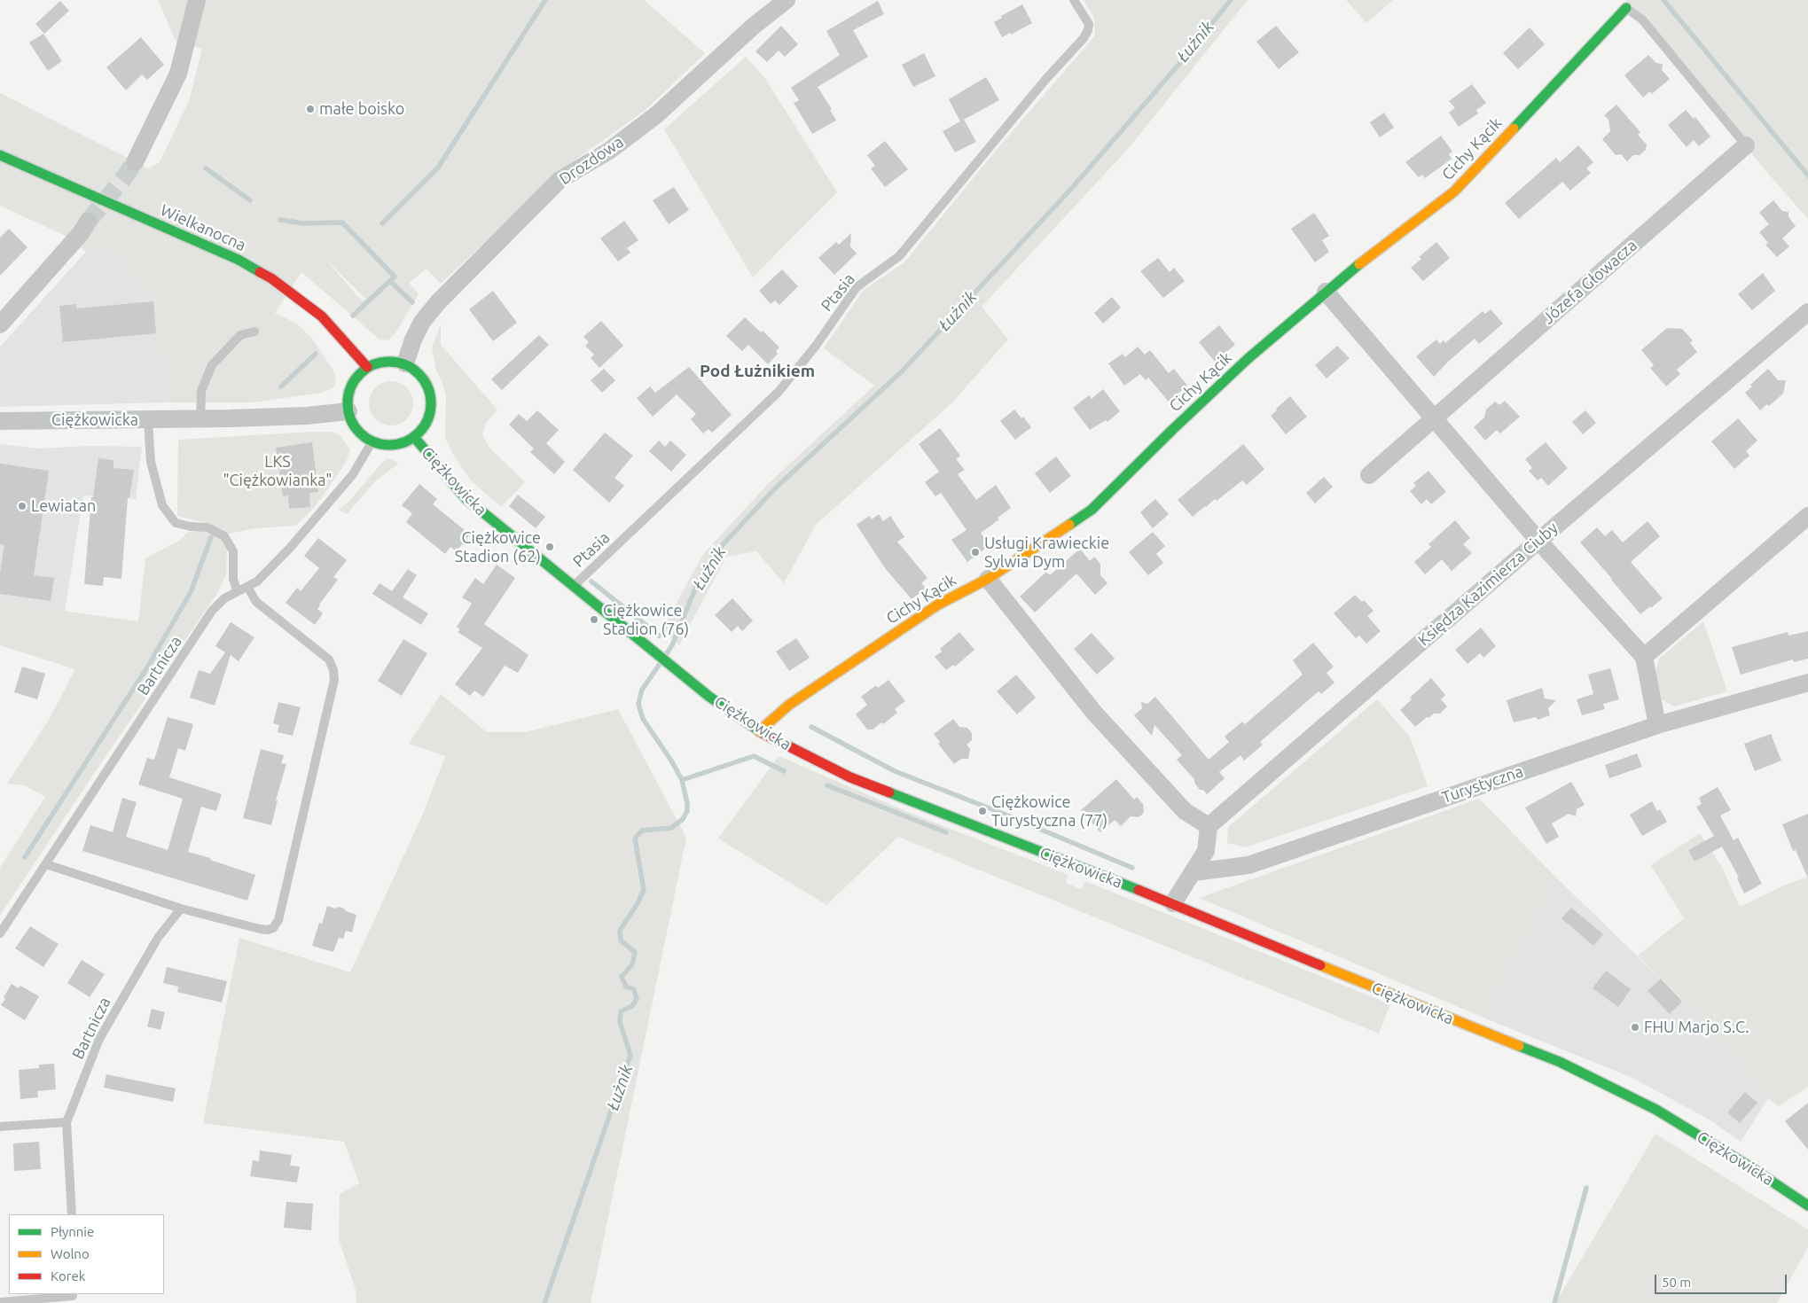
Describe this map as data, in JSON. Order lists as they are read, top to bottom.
{
  "streets": {
    "street": [
      "Cichy Kącik",
      "Drozdowa",
      "Wielkanocna",
      "Józefa Głowacza",
      "Ciężkowicka",
      "Księdza Kazimierza Ciuby",
      "Turystyczna"
    ],
    "lane": ["Ptasia", "Bartnicza"]
  },
  "crossings": [
    ["Cichy Kącik", "Ciężkowicka"],
    ["Drozdowa", "Wielkanocna"],
    ["Drozdowa", "Ciężkowicka"],
    ["Drozdowa", "Bartnicza"],
    ["Wielkanocna", "Ciężkowicka"],
    ["Wielkanocna", "Bartnicza"],
    ["Ptasia", "Ciężkowicka"],
    ["Ciężkowicka", "Bartnicza"]
  ],
  "districts": ["Pod Łużnikiem"],
  "water": ["Łużnik"],
  "parks": ["LKS \"Ciężkowianka\""],
  "places": [
    "małe boisko",
    "Lewiatan",
    "Ciężkowice Stadion (62)",
    "Usługi Krawieckie Sylwia Dym",
    "Ciężkowice Stadion (76)",
    "Ciężkowice Turystyczna (77)",
    "FHU Marjo S.C."
  ],
  "legend": ["Płynnie", "Wolno", "Korek"],
  "scale_bar": "50 m"
}
